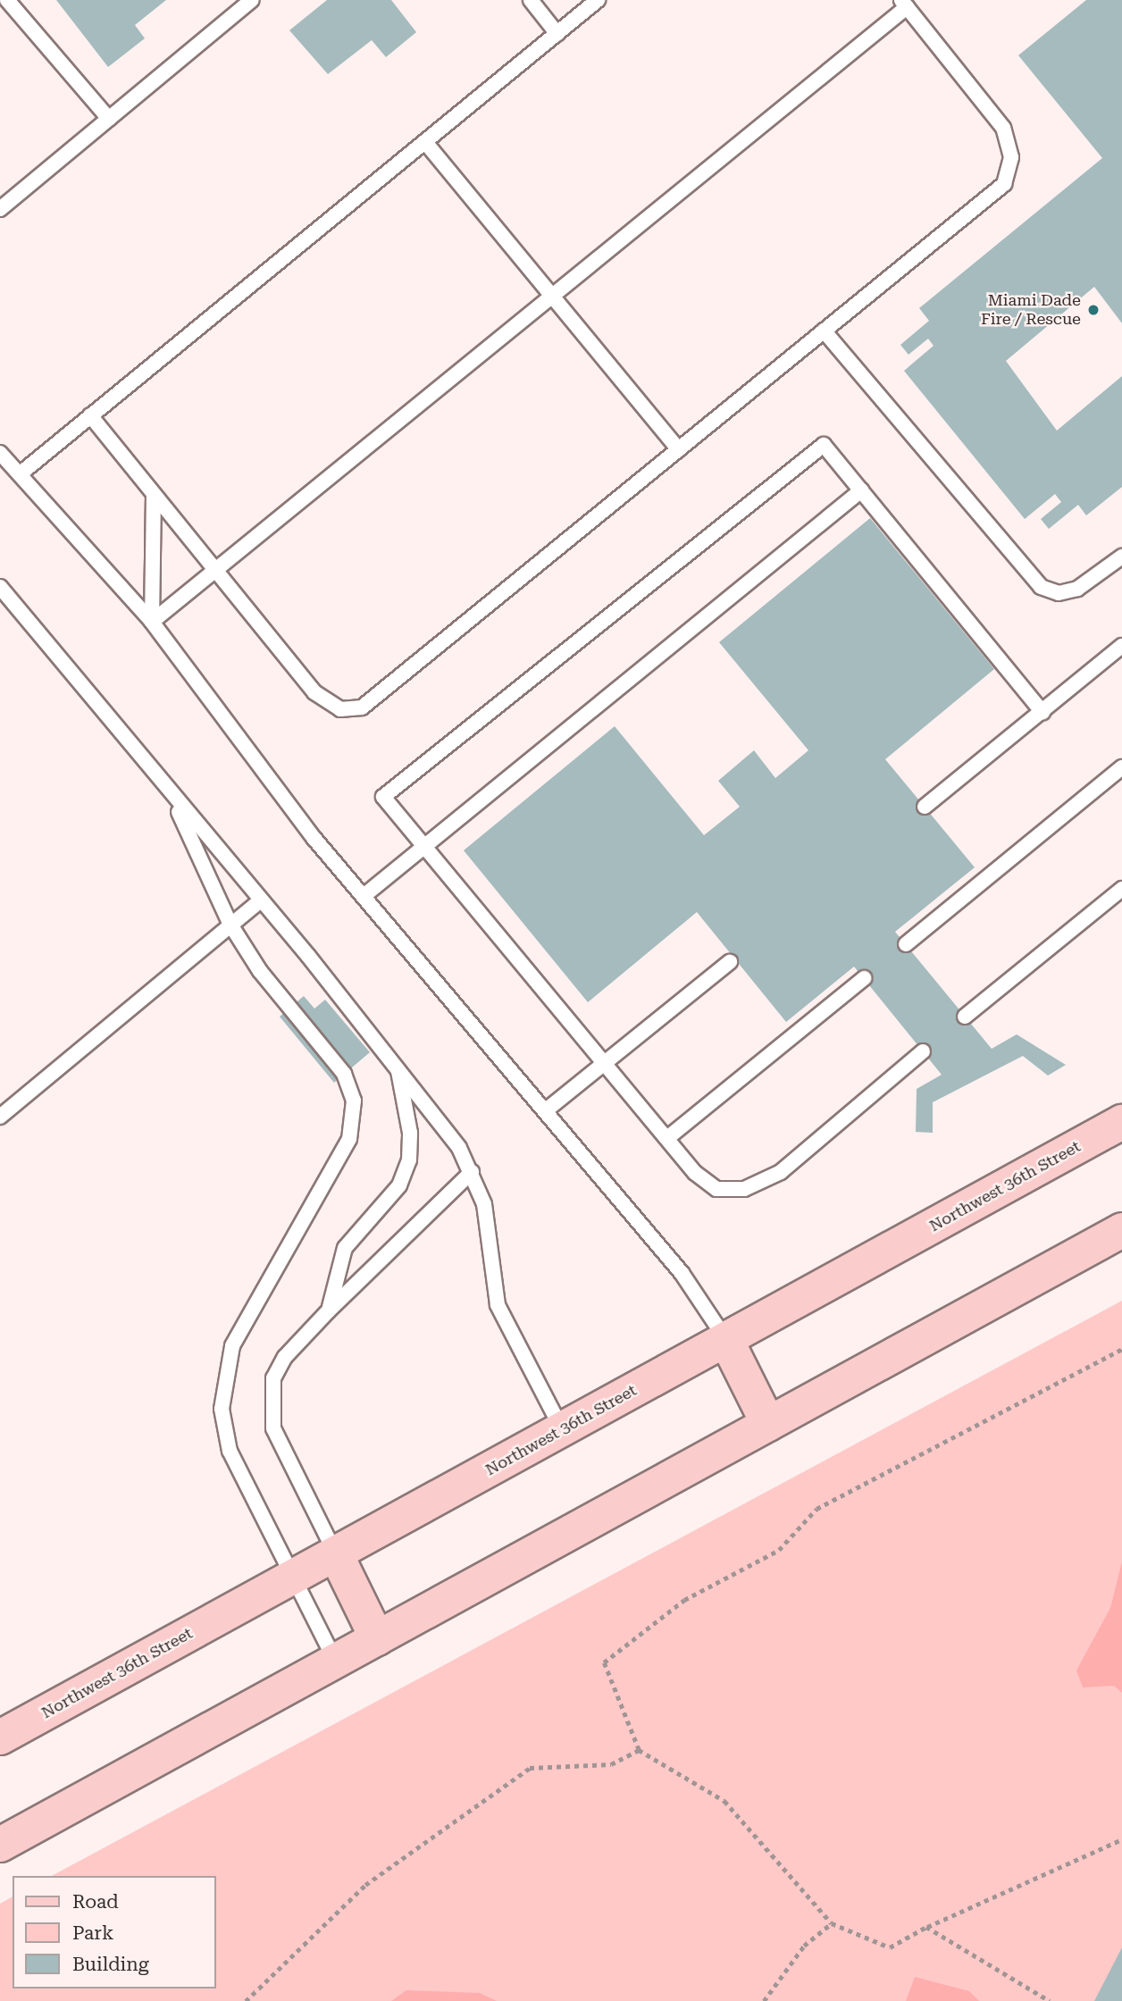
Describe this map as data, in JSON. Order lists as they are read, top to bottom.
{
  "streets": {
    "main road": ["Northwest 36th Street"]
  },
  "places": ["Miami Dade Fire / Rescue"],
  "legend": ["Road", "Park", "Building"]
}
